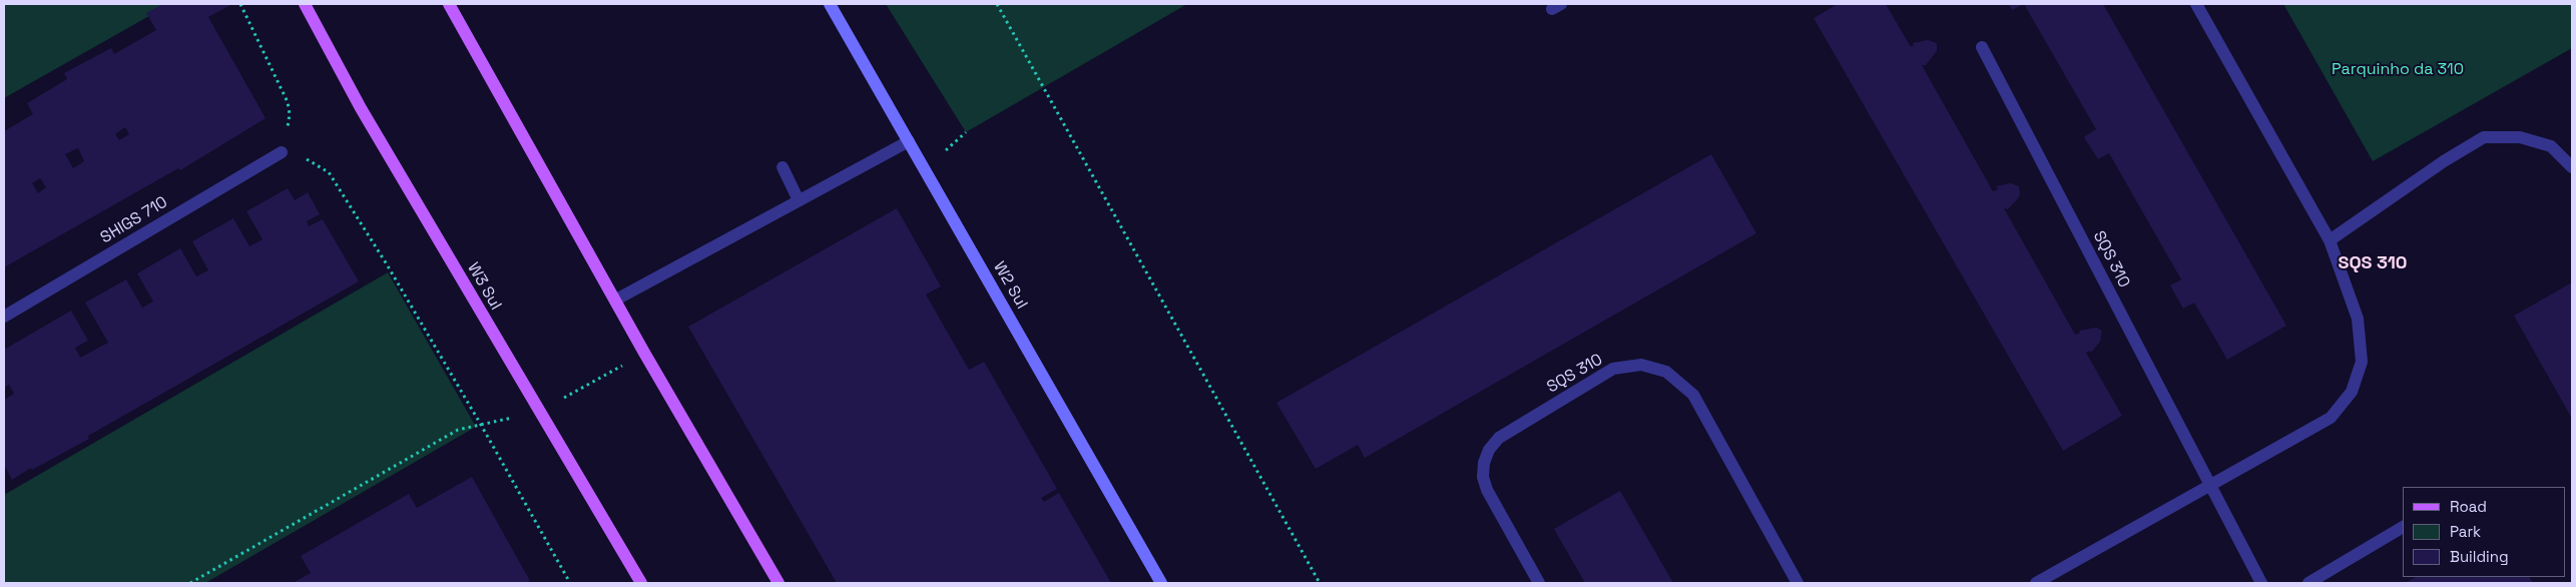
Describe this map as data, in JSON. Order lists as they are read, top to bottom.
{
  "streets": {
    "main road": ["W3 Sul"],
    "street": ["SHIGS 710", "SQS 310", "W2 Sul"]
  },
  "districts": ["SQS 310"],
  "parks": ["Parquinho da 310"],
  "legend": ["Road", "Park", "Building"]
}
